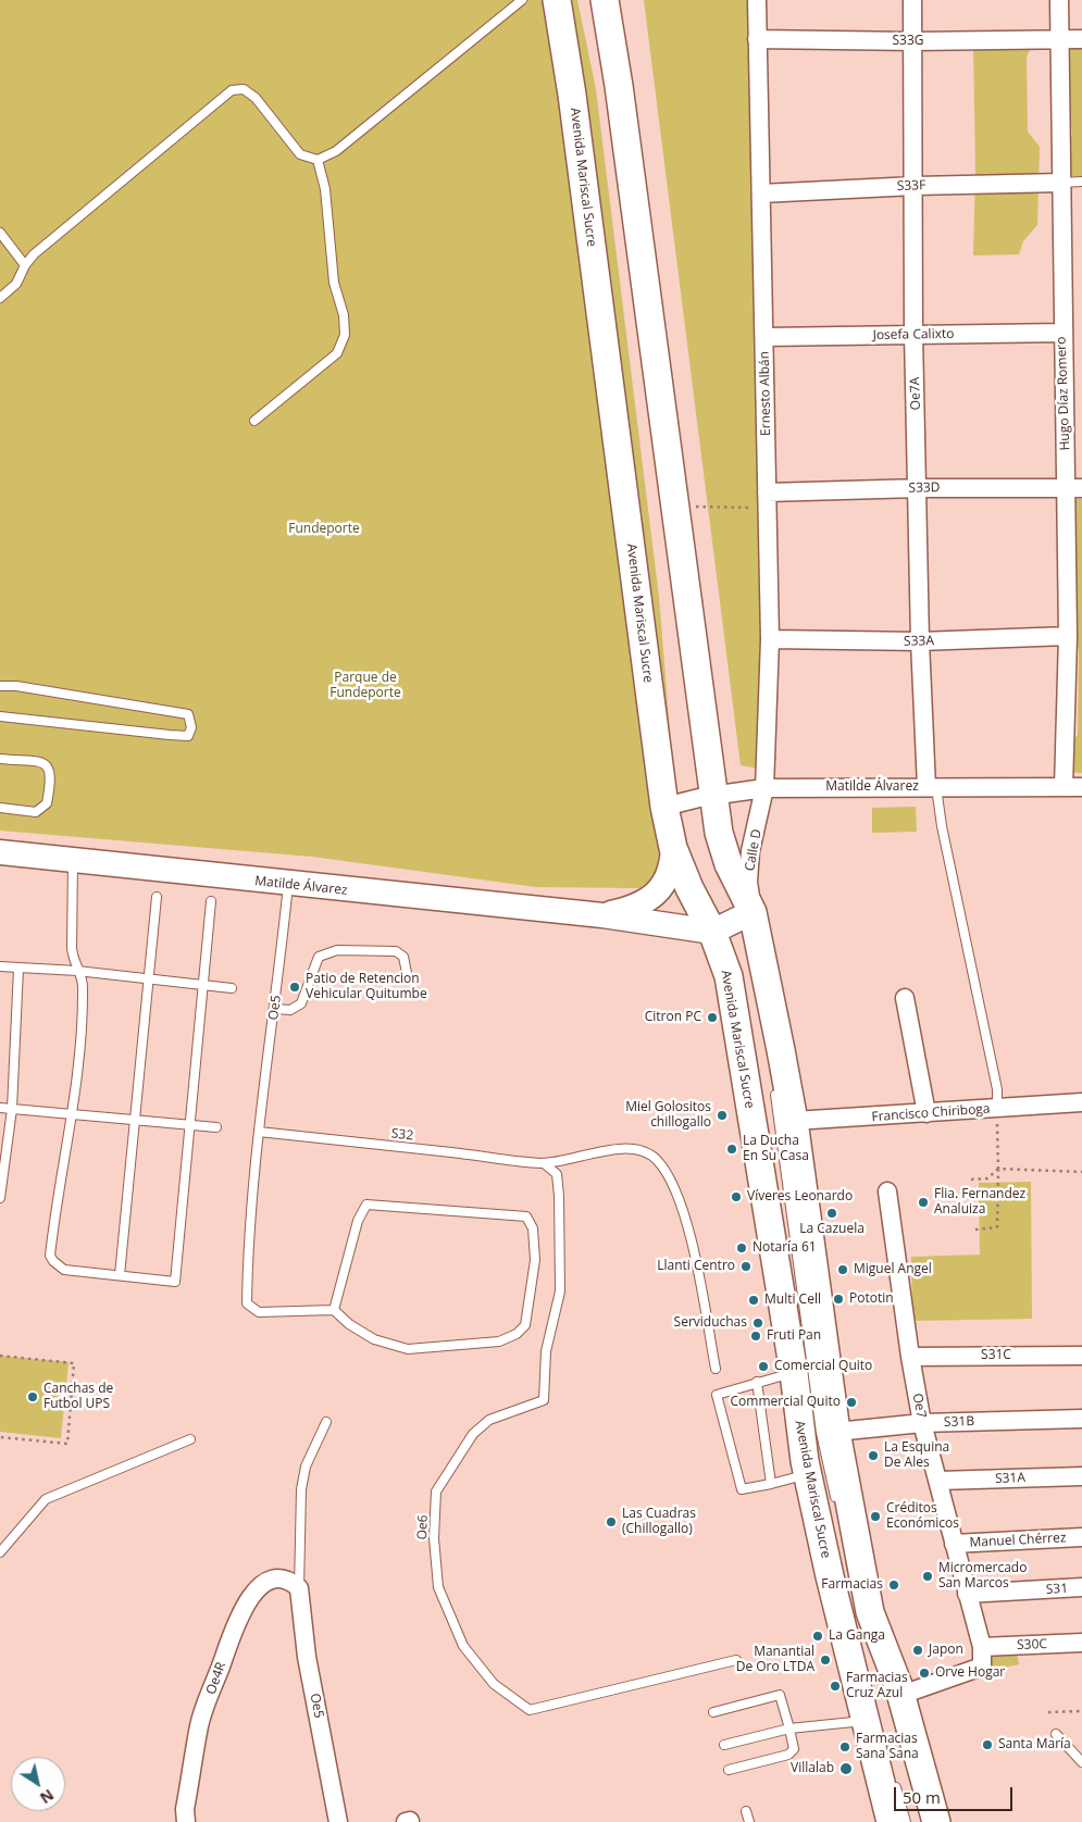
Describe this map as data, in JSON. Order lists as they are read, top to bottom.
{
  "streets": {
    "main road": ["Avenida Mariscal Sucre"],
    "street": [
      "S33G",
      "S33F",
      "Josefa Calixto",
      "Ernesto Albán",
      "Oe7A",
      "Hugo Díaz Romero",
      "S33D",
      "S33A",
      "Matilde Álvarez",
      "Calle D",
      "Oe5",
      "Francisco Chiriboga",
      "S31C",
      "Oe7",
      "S31B",
      "S31A",
      "Manuel Chérrez",
      "S31",
      "S30C",
      "Oe4R"
    ],
    "lane": ["S32", "Oe6"]
  },
  "crossings": [
    ["S33G", "Ernesto Albán"],
    ["S33G", "Oe7A"],
    ["S33G", "Hugo Díaz Romero"],
    ["Avenida Mariscal Sucre", "Matilde Álvarez"],
    ["Avenida Mariscal Sucre", "Calle D"],
    ["Avenida Mariscal Sucre", "Francisco Chiriboga"],
    ["Avenida Mariscal Sucre", "S31B"],
    ["S33F", "Ernesto Albán"],
    ["S33F", "Oe7A"],
    ["S33F", "Hugo Díaz Romero"],
    ["Josefa Calixto", "Ernesto Albán"],
    ["Josefa Calixto", "Oe7A"],
    ["Josefa Calixto", "Hugo Díaz Romero"],
    ["Ernesto Albán", "S33D"],
    ["Ernesto Albán", "S33A"],
    ["Ernesto Albán", "Matilde Álvarez"],
    ["Ernesto Albán", "Calle D"],
    ["Oe7A", "S33D"],
    ["Oe7A", "S33A"],
    ["Oe7A", "Matilde Álvarez"],
    ["Hugo Díaz Romero", "S33D"],
    ["Hugo Díaz Romero", "S33A"],
    ["Hugo Díaz Romero", "Matilde Álvarez"],
    ["Matilde Álvarez", "Calle D"],
    ["Matilde Álvarez", "Oe5"],
    ["Oe5", "S32"],
    ["Oe5", "Oe4R"],
    ["S32", "Oe6"],
    ["S31C", "Oe7"],
    ["Oe7", "S31B"],
    ["Oe7", "S31A"],
    ["Oe7", "Manuel Chérrez"],
    ["Oe7", "S31"],
    ["Oe7", "S30C"]
  ],
  "parks": ["Fundeporte", "Parque de Fundeporte"],
  "places": [
    "Patio de Retencion Vehicular Quitumbe",
    "Citron PC",
    "Miel Golositos chillogallo",
    "La Ducha En Su Casa",
    "Víveres Leonardo",
    "Flia. Fernandez Analuiza",
    "La Cazuela",
    "Notaría 61",
    "Llanti Centro",
    "Miguel Angel",
    "Pototin",
    "Multi Cell",
    "Serviduchas",
    "Fruti Pan",
    "Comercial Quito",
    "Canchas de Futbol UPS",
    "Commercial Quito",
    "La Esquina De Ales",
    "Créditos Económicos",
    "Las Cuadras (Chillogallo)",
    "Micromercado San Marcos",
    "Farmacias",
    "La Ganga",
    "Japon",
    "Manantial De Oro LTDA",
    "Orve Hogar",
    "Farmacias Cruz Azul",
    "Santa María",
    "Farmacias Sana Sana",
    "Villalab"
  ],
  "scale_bar": "50 m",
  "north": "bottom right"
}
